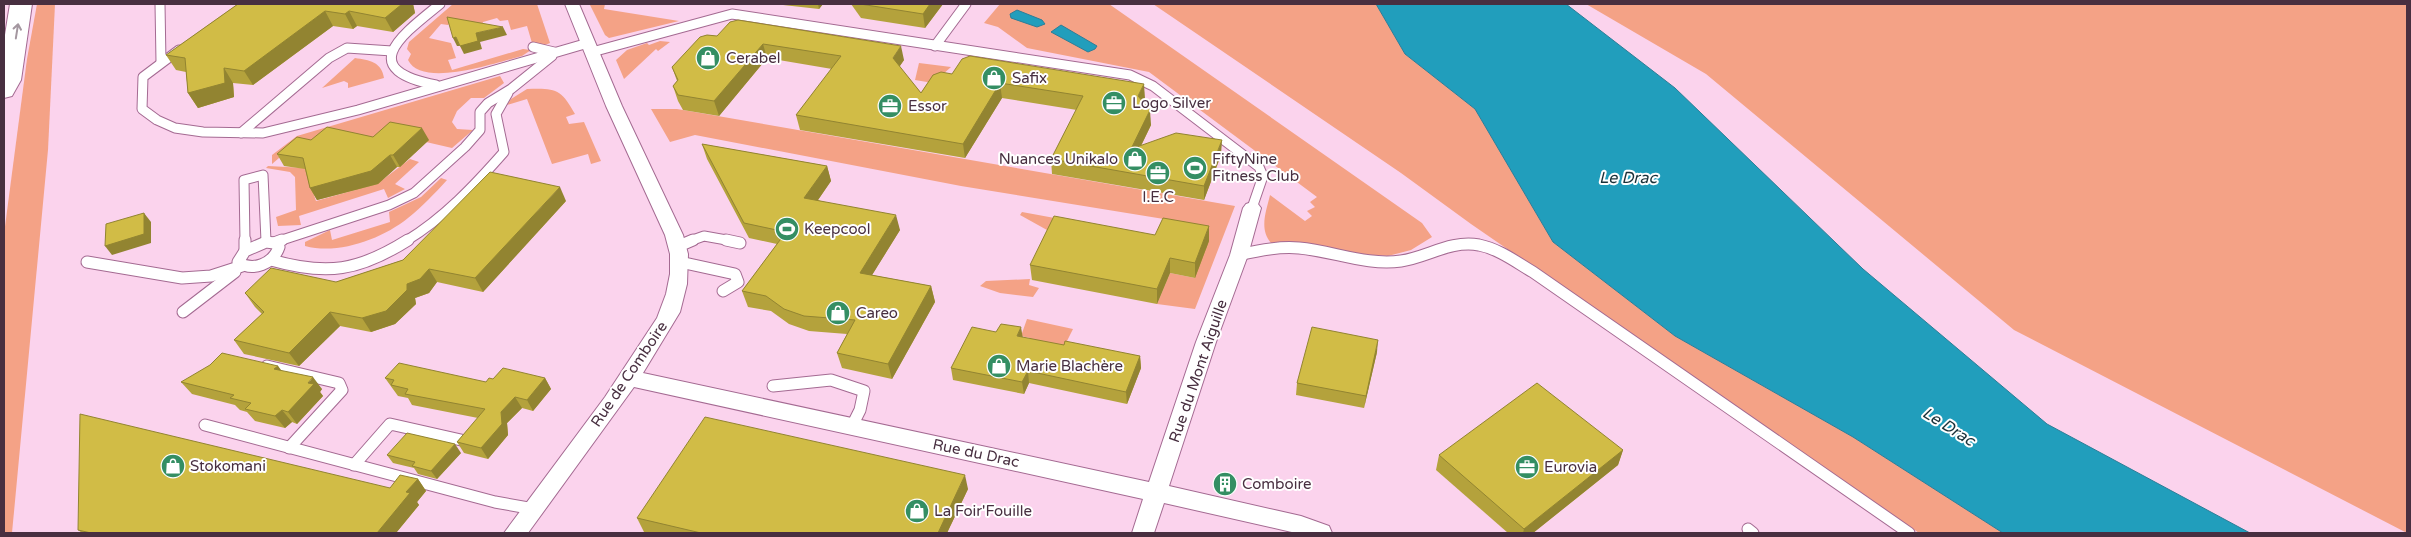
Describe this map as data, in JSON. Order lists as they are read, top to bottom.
{
  "streets": {
    "street": ["Rue du Mont Aiguille", "Rue de Comboire", "Rue du Drac"]
  },
  "crossings": [
    ["Rue du Mont Aiguille", "Rue du Drac"],
    ["Rue de Comboire", "Rue du Drac"]
  ],
  "water": ["Le Drac"],
  "places": {
    "shop": [
      "Cerabel",
      "Safix",
      "Nuances Unikalo",
      "Careo",
      "Marie Blachère",
      "Stokomani",
      "La Foir'Fouille"
    ],
    "office": [
      "Logo Silver",
      "Essor",
      "I.E.C",
      "Eurovia"
    ],
    "sports": ["FiftyNine Fitness Club", "Keepcool"],
    "building": ["Comboire"]
  }
}
